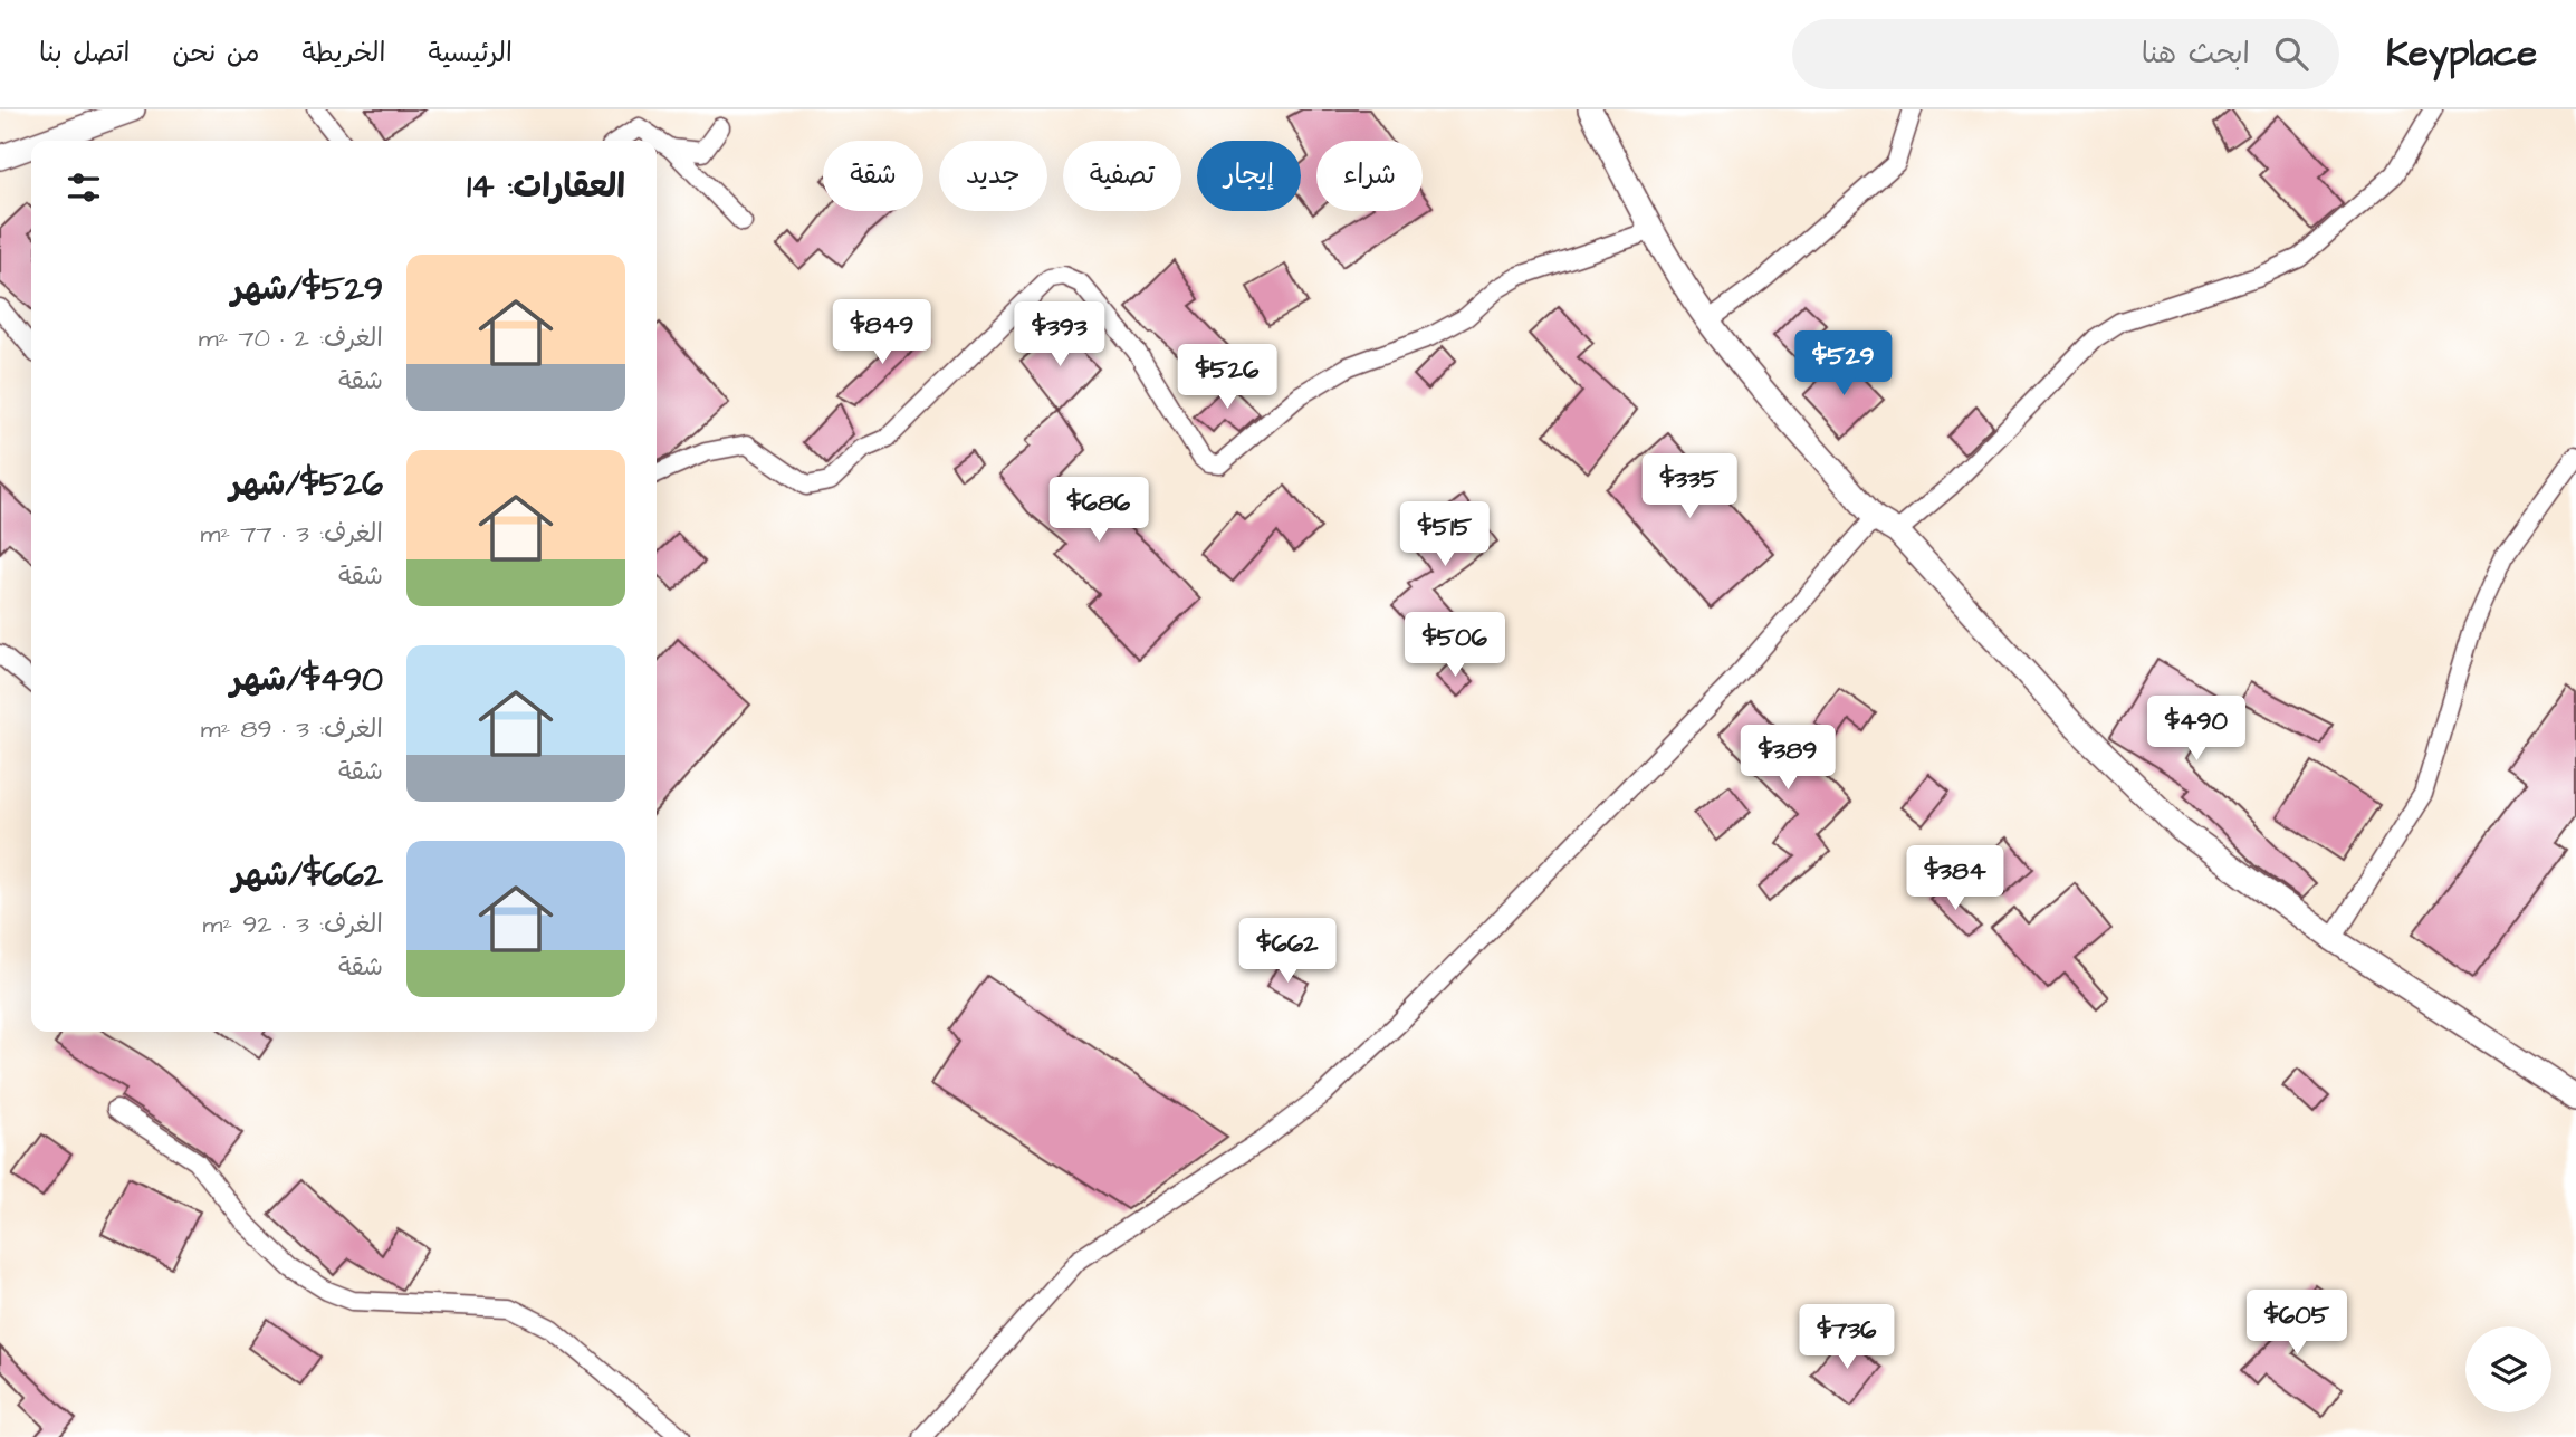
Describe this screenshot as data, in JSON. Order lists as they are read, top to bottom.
{
  "page": {
    "header": "Keyplace",
    "search": "ابحث هنا",
    "nav": [
      "الرئيسية",
      "الخريطة",
      "من نحن",
      "اتصل بنا"
    ],
    "chip": [
      "شراء",
      "إيجار",
      "تصفية",
      "جديد",
      "شقة"
    ],
    "heading": "العقارات: 14",
    "list": [
      {
        "name": "$529/شهر",
        "note": "الغرف: 2 · 70 m² · شقة"
      },
      {
        "name": "$526/شهر",
        "note": "الغرف: 3 · 77 m² · شقة"
      },
      {
        "name": "$490/شهر",
        "note": "الغرف: 3 · 89 m² · شقة"
      },
      {
        "name": "$662/شهر",
        "note": "الغرف: 3 · 92 m² · شقة"
      }
    ],
    "price": [
      "$849",
      "$393",
      "$529",
      "$526",
      "$335",
      "$686",
      "$515",
      "$506",
      "$490",
      "$389",
      "$384",
      "$662",
      "$605",
      "$736"
    ]
  }
}
